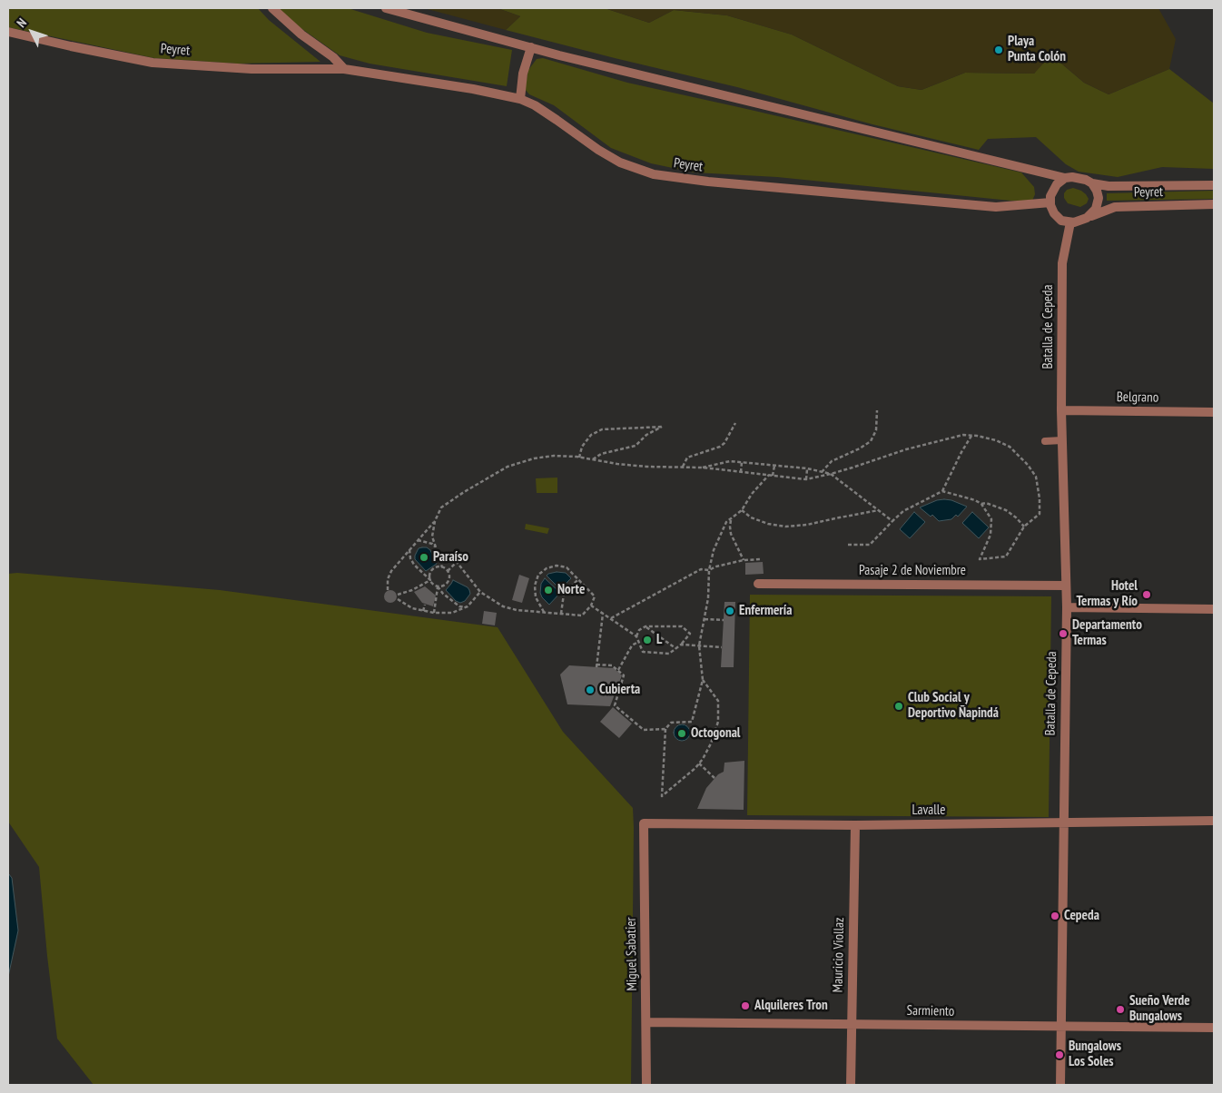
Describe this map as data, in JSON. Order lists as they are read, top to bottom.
{
  "streets": {
    "street": [
      "Peyret",
      "Batalla de Cepeda",
      "Belgrano",
      "Pasaje 2 de Noviembre",
      "Lavalle",
      "Miguel Sabatier",
      "Mauricio Viollaz",
      "Sarmiento"
    ]
  },
  "crossings": [
    ["Peyret", "Batalla de Cepeda"],
    ["Batalla de Cepeda", "Belgrano"],
    ["Batalla de Cepeda", "Pasaje 2 de Noviembre"],
    ["Batalla de Cepeda", "Lavalle"],
    ["Batalla de Cepeda", "Sarmiento"],
    ["Lavalle", "Miguel Sabatier"],
    ["Lavalle", "Mauricio Viollaz"],
    ["Miguel Sabatier", "Sarmiento"],
    ["Mauricio Viollaz", "Sarmiento"]
  ],
  "places": [
    "Playa Punta Colón",
    "Paraíso",
    "Norte",
    "Hotel Termas y Río",
    "Enfermería",
    "Departamento Termas",
    "L",
    "Cubierta",
    "Club Social y Deportivo Ñapindá",
    "Octogonal",
    "Cepeda",
    "Alquileres Tron",
    "Sueño Verde Bungalows",
    "Bungalows Los Soles"
  ],
  "north": "top left"
}
